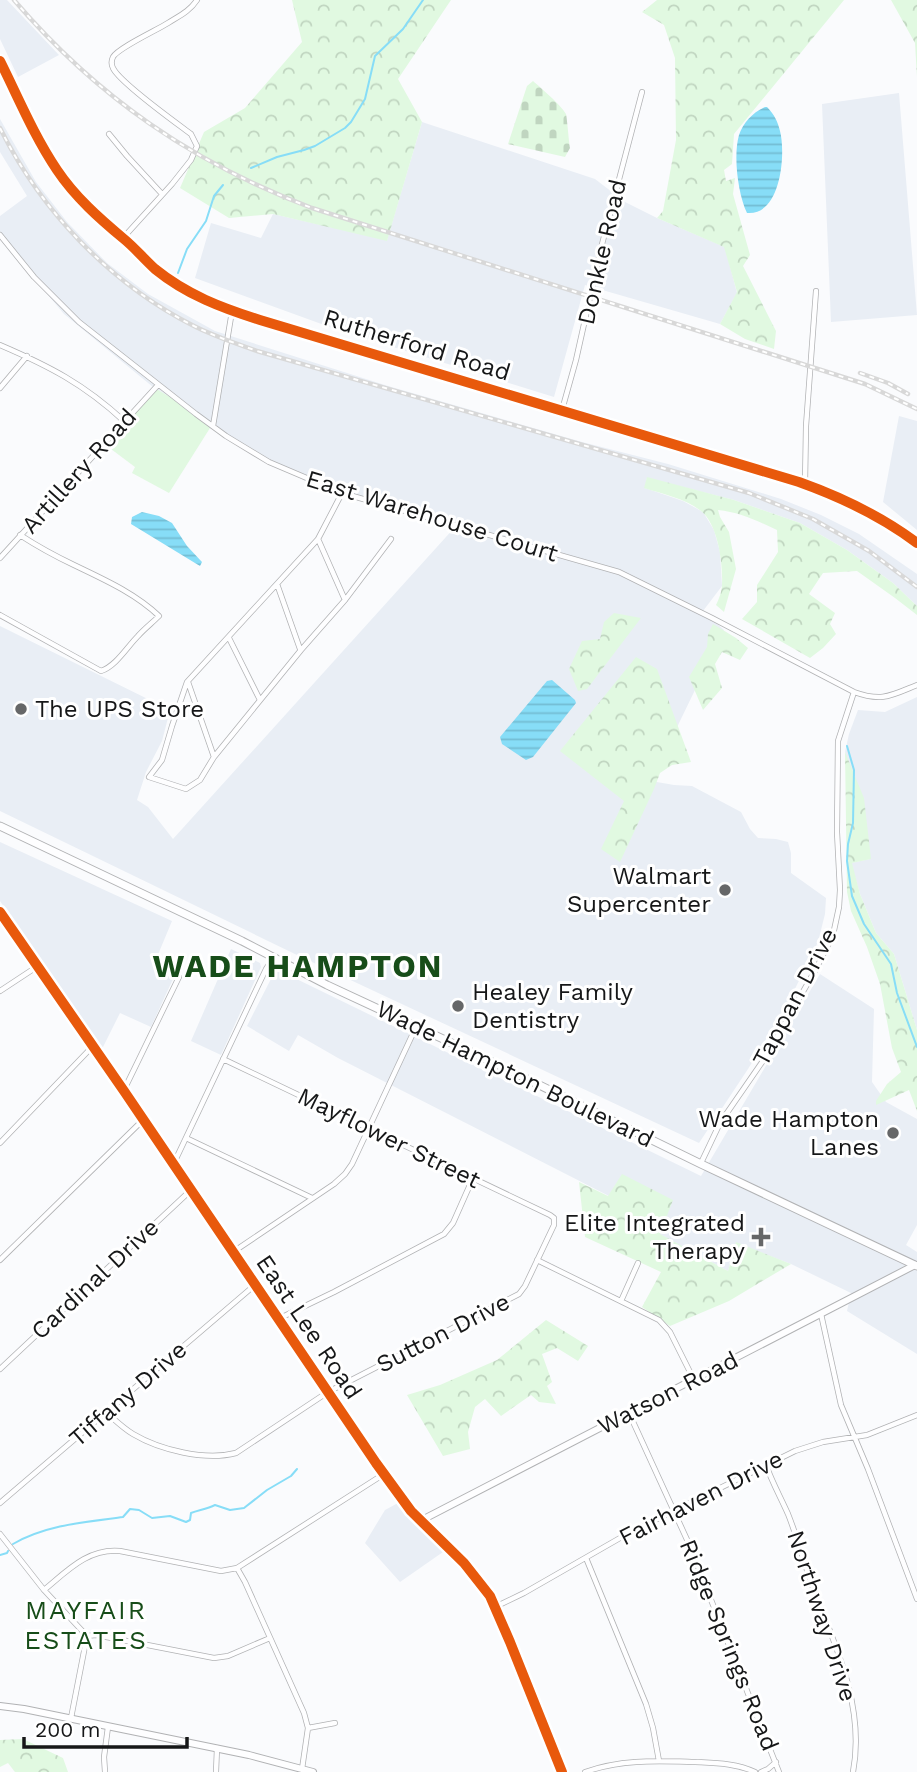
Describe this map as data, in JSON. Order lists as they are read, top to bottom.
{
  "streets": {
    "main road": ["Wade Hampton Boulevard"],
    "street": [
      "Donkle Road",
      "Rutherford Road",
      "Artillery Road",
      "East Warehouse Court",
      "Tappan Drive",
      "Mayflower Street",
      "Cardinal Drive",
      "East Lee Road",
      "Sutton Drive",
      "Watson Road",
      "Tiffany Drive",
      "Fairhaven Drive",
      "Northway Drive",
      "Ridge Springs Road"
    ]
  },
  "crossings": [
    ["Donkle Road", "Rutherford Road"],
    ["Artillery Road", "East Warehouse Court"],
    ["East Warehouse Court", "Tappan Drive"],
    ["Tappan Drive", "Wade Hampton Boulevard"],
    ["Wade Hampton Boulevard", "Watson Road"],
    ["Mayflower Street", "Sutton Drive"],
    ["Cardinal Drive", "East Lee Road"],
    ["East Lee Road", "Sutton Drive"],
    ["East Lee Road", "Watson Road"],
    ["East Lee Road", "Tiffany Drive"],
    ["East Lee Road", "Fairhaven Drive"],
    ["Sutton Drive", "Tiffany Drive"],
    ["Watson Road", "Ridge Springs Road"],
    ["Fairhaven Drive", "Northway Drive"],
    ["Fairhaven Drive", "Ridge Springs Road"]
  ],
  "districts": ["WADE HAMPTON", "MAYFAIR ESTATES"],
  "places": {
    "other": [
      "The UPS Store",
      "Walmart Supercenter",
      "Healey Family Dentistry",
      "Wade Hampton Lanes"
    ],
    "health": ["Elite Integrated Therapy"]
  },
  "scale_bar": "200 m"
}
